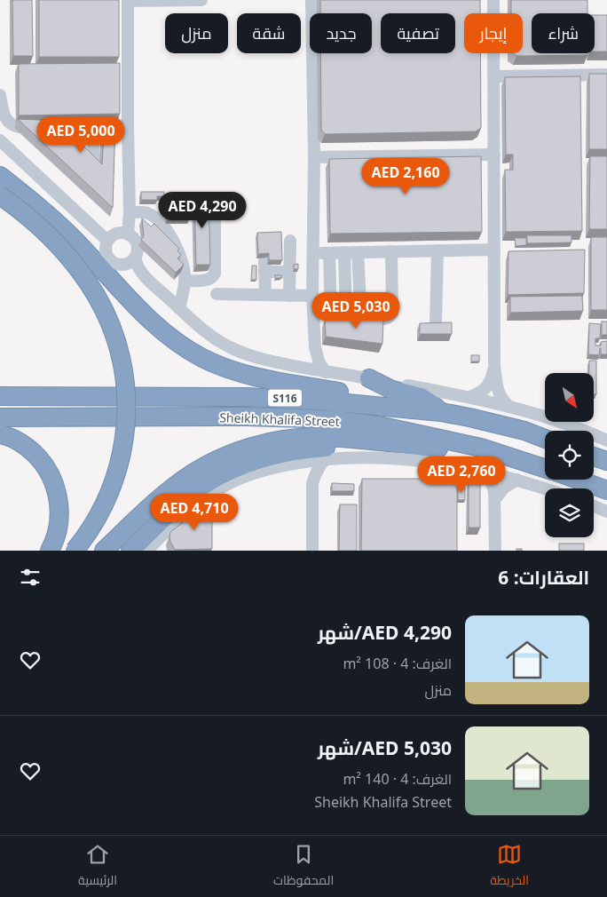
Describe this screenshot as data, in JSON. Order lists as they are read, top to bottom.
{
  "streets": {
    "highway": ["S116", "Sheikh Khalifa Street"]
  },
  "north": "bottom right",
  "page": {
    "chip": [
      "شراء",
      "إيجار",
      "تصفية",
      "جديد",
      "شقة",
      "منزل"
    ],
    "price": [
      "AED 5,000",
      "AED 2,160",
      "AED 4,290",
      "AED 5,030",
      "AED 2,760",
      "AED 4,710"
    ],
    "heading": "العقارات: 6",
    "list": [
      {
        "name": "AED 4,290/شهر",
        "note": "الغرف: 4 · 108 m² · منزل"
      },
      {
        "name": "AED 5,030/شهر",
        "note": "الغرف: 4 · 140 m² · Sheikh Khalifa Street"
      }
    ],
    "tabs": ["الخريطة", "المحفوظات", "الرئيسية"]
  }
}
